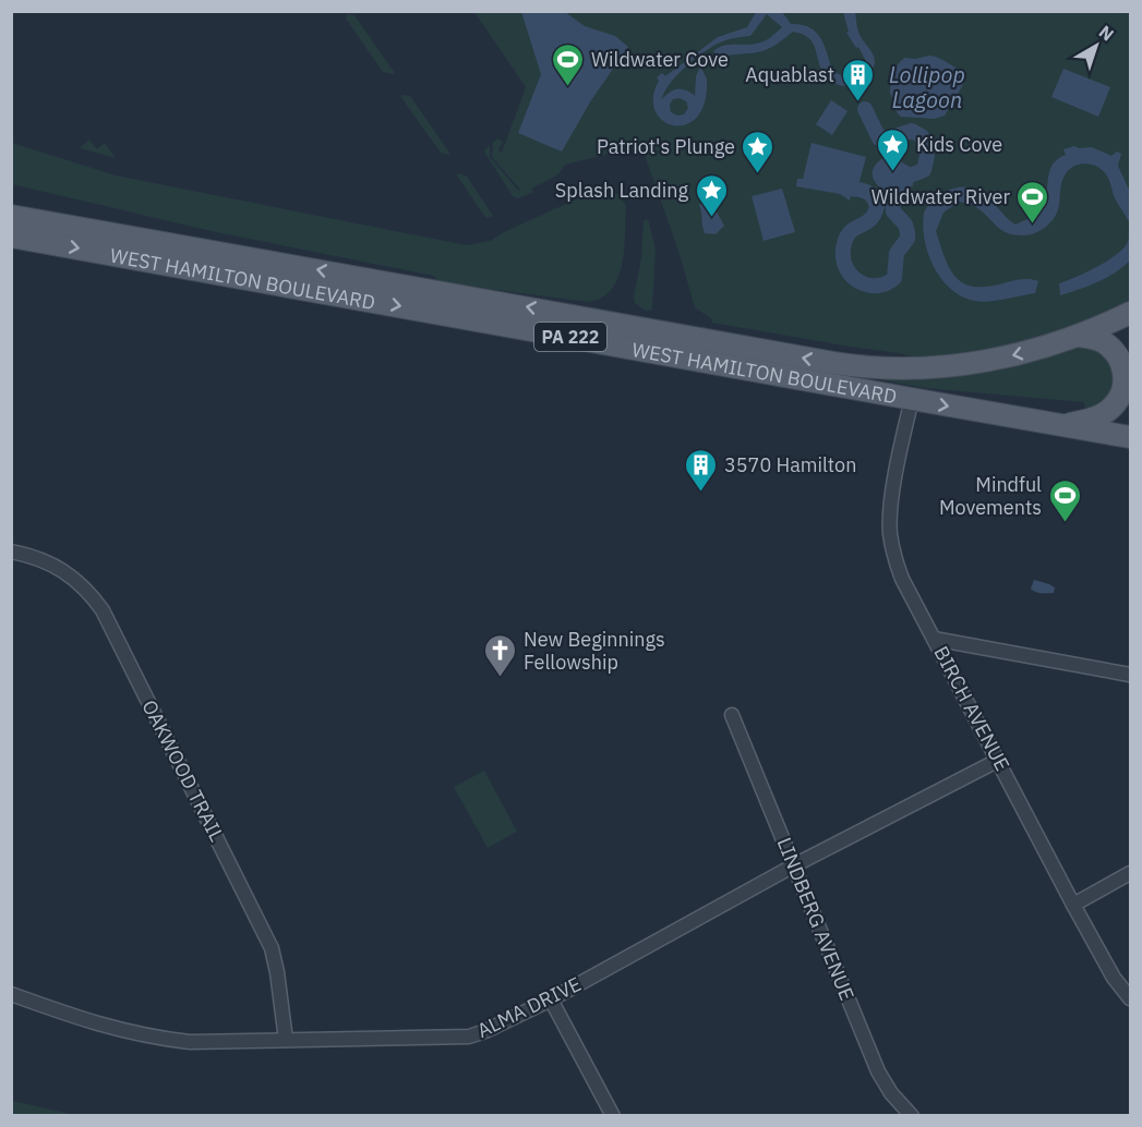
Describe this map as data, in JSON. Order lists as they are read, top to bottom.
{
  "streets": {
    "main road": ["WEST HAMILTON BOULEVARD", "PA 222"],
    "street": [
      "BIRCH AVENUE",
      "OAKWOOD TRAIL",
      "LINDBERG AVENUE",
      "ALMA DRIVE"
    ]
  },
  "crossings": [
    ["WEST HAMILTON BOULEVARD", "PA 222"],
    ["WEST HAMILTON BOULEVARD", "BIRCH AVENUE"],
    ["BIRCH AVENUE", "ALMA DRIVE"],
    ["OAKWOOD TRAIL", "ALMA DRIVE"],
    ["LINDBERG AVENUE", "ALMA DRIVE"]
  ],
  "water": ["Lollipop Lagoon"],
  "places": {
    "sports": ["Wildwater Cove", "Wildwater River", "Mindful Movements"],
    "building": ["Aquablast", "3570 Hamilton"],
    "place": ["Kids Cove", "Patriot's Plunge", "Splash Landing"],
    "church": ["New Beginnings Fellowship"]
  },
  "north": "top right"
}
